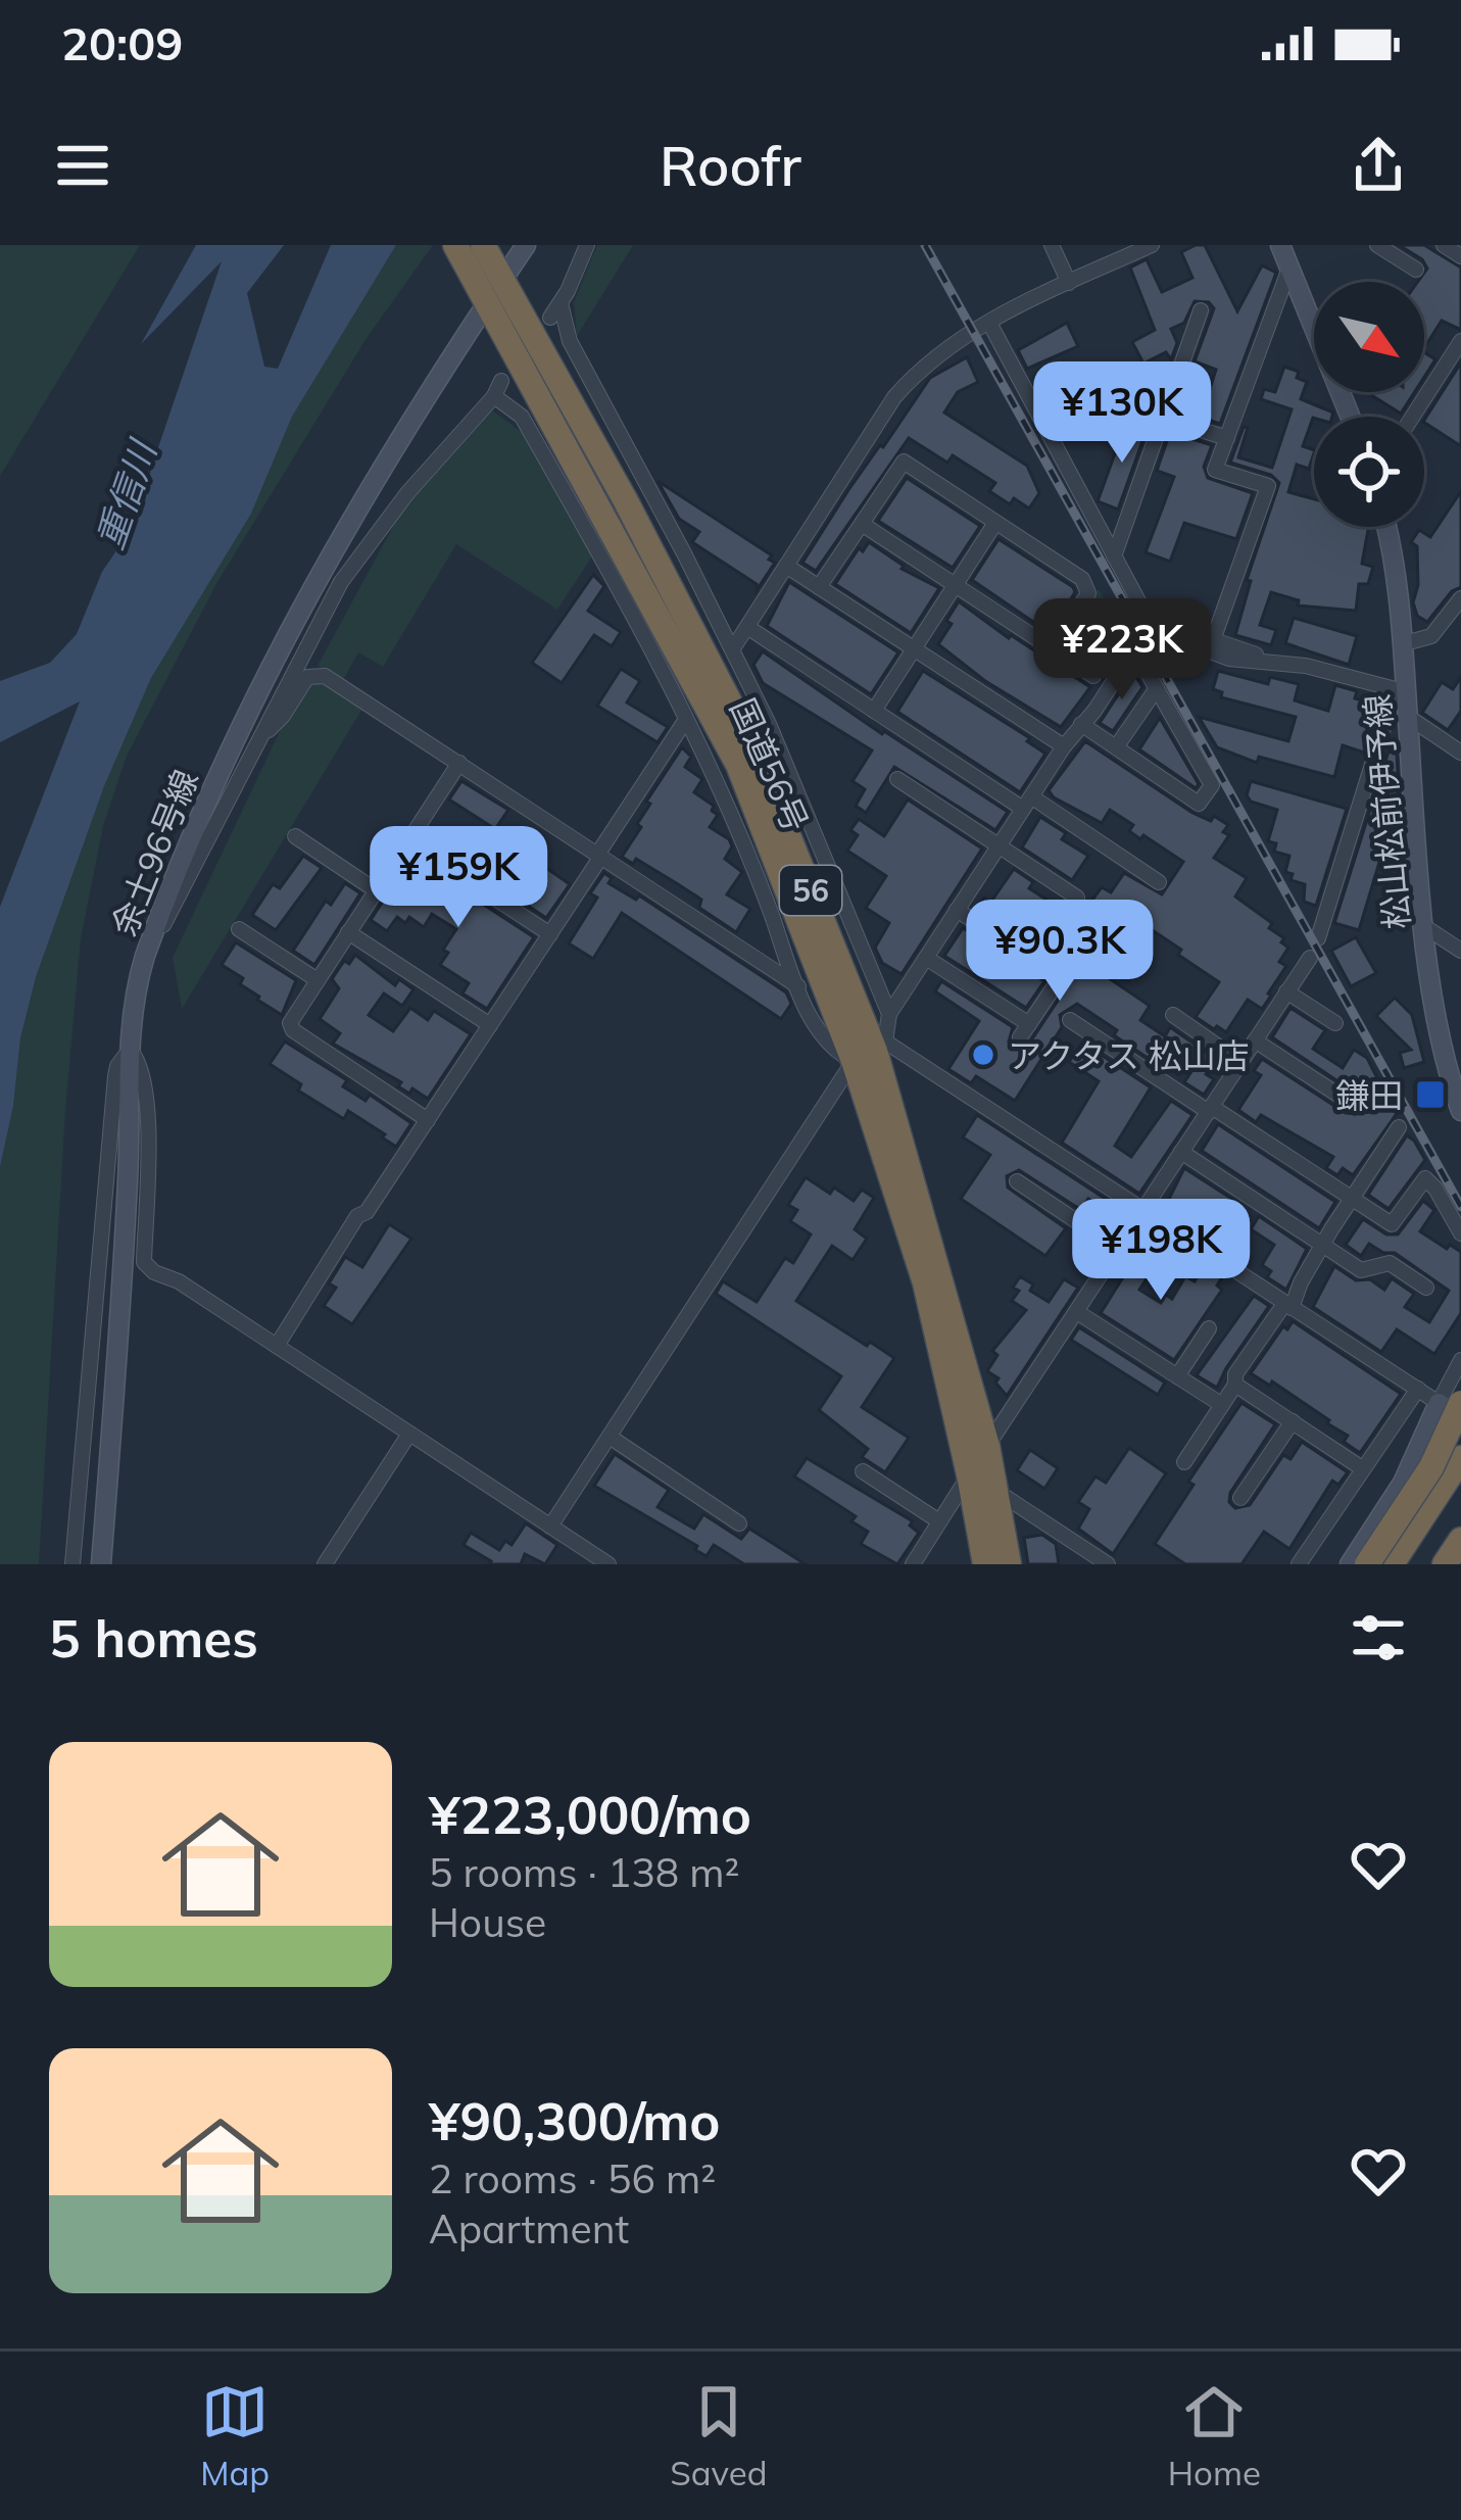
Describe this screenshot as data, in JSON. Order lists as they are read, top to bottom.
{
  "streets": {
    "highway": ["国道56号", "56"],
    "street": ["松山松前伊予線", "余土96号線"]
  },
  "crossings": [
    ["国道56号", "余土96号線"]
  ],
  "water": ["重信川"],
  "places": {
    "other": ["アクタス 松山店"],
    "transit": ["鎌田"]
  },
  "north": "bottom right",
  "page": {
    "status": "20:09",
    "header": "Roofr",
    "price": [
      "¥130K",
      "¥223K",
      "¥159K",
      "¥90.3K",
      "¥198K"
    ],
    "heading": "5 homes",
    "list": [
      {
        "name": "¥223,000/mo",
        "note": "5 rooms · 138 m² · House"
      },
      {
        "name": "¥90,300/mo",
        "note": "2 rooms · 56 m² · Apartment"
      }
    ],
    "tabs": ["Map", "Saved", "Home"]
  }
}
